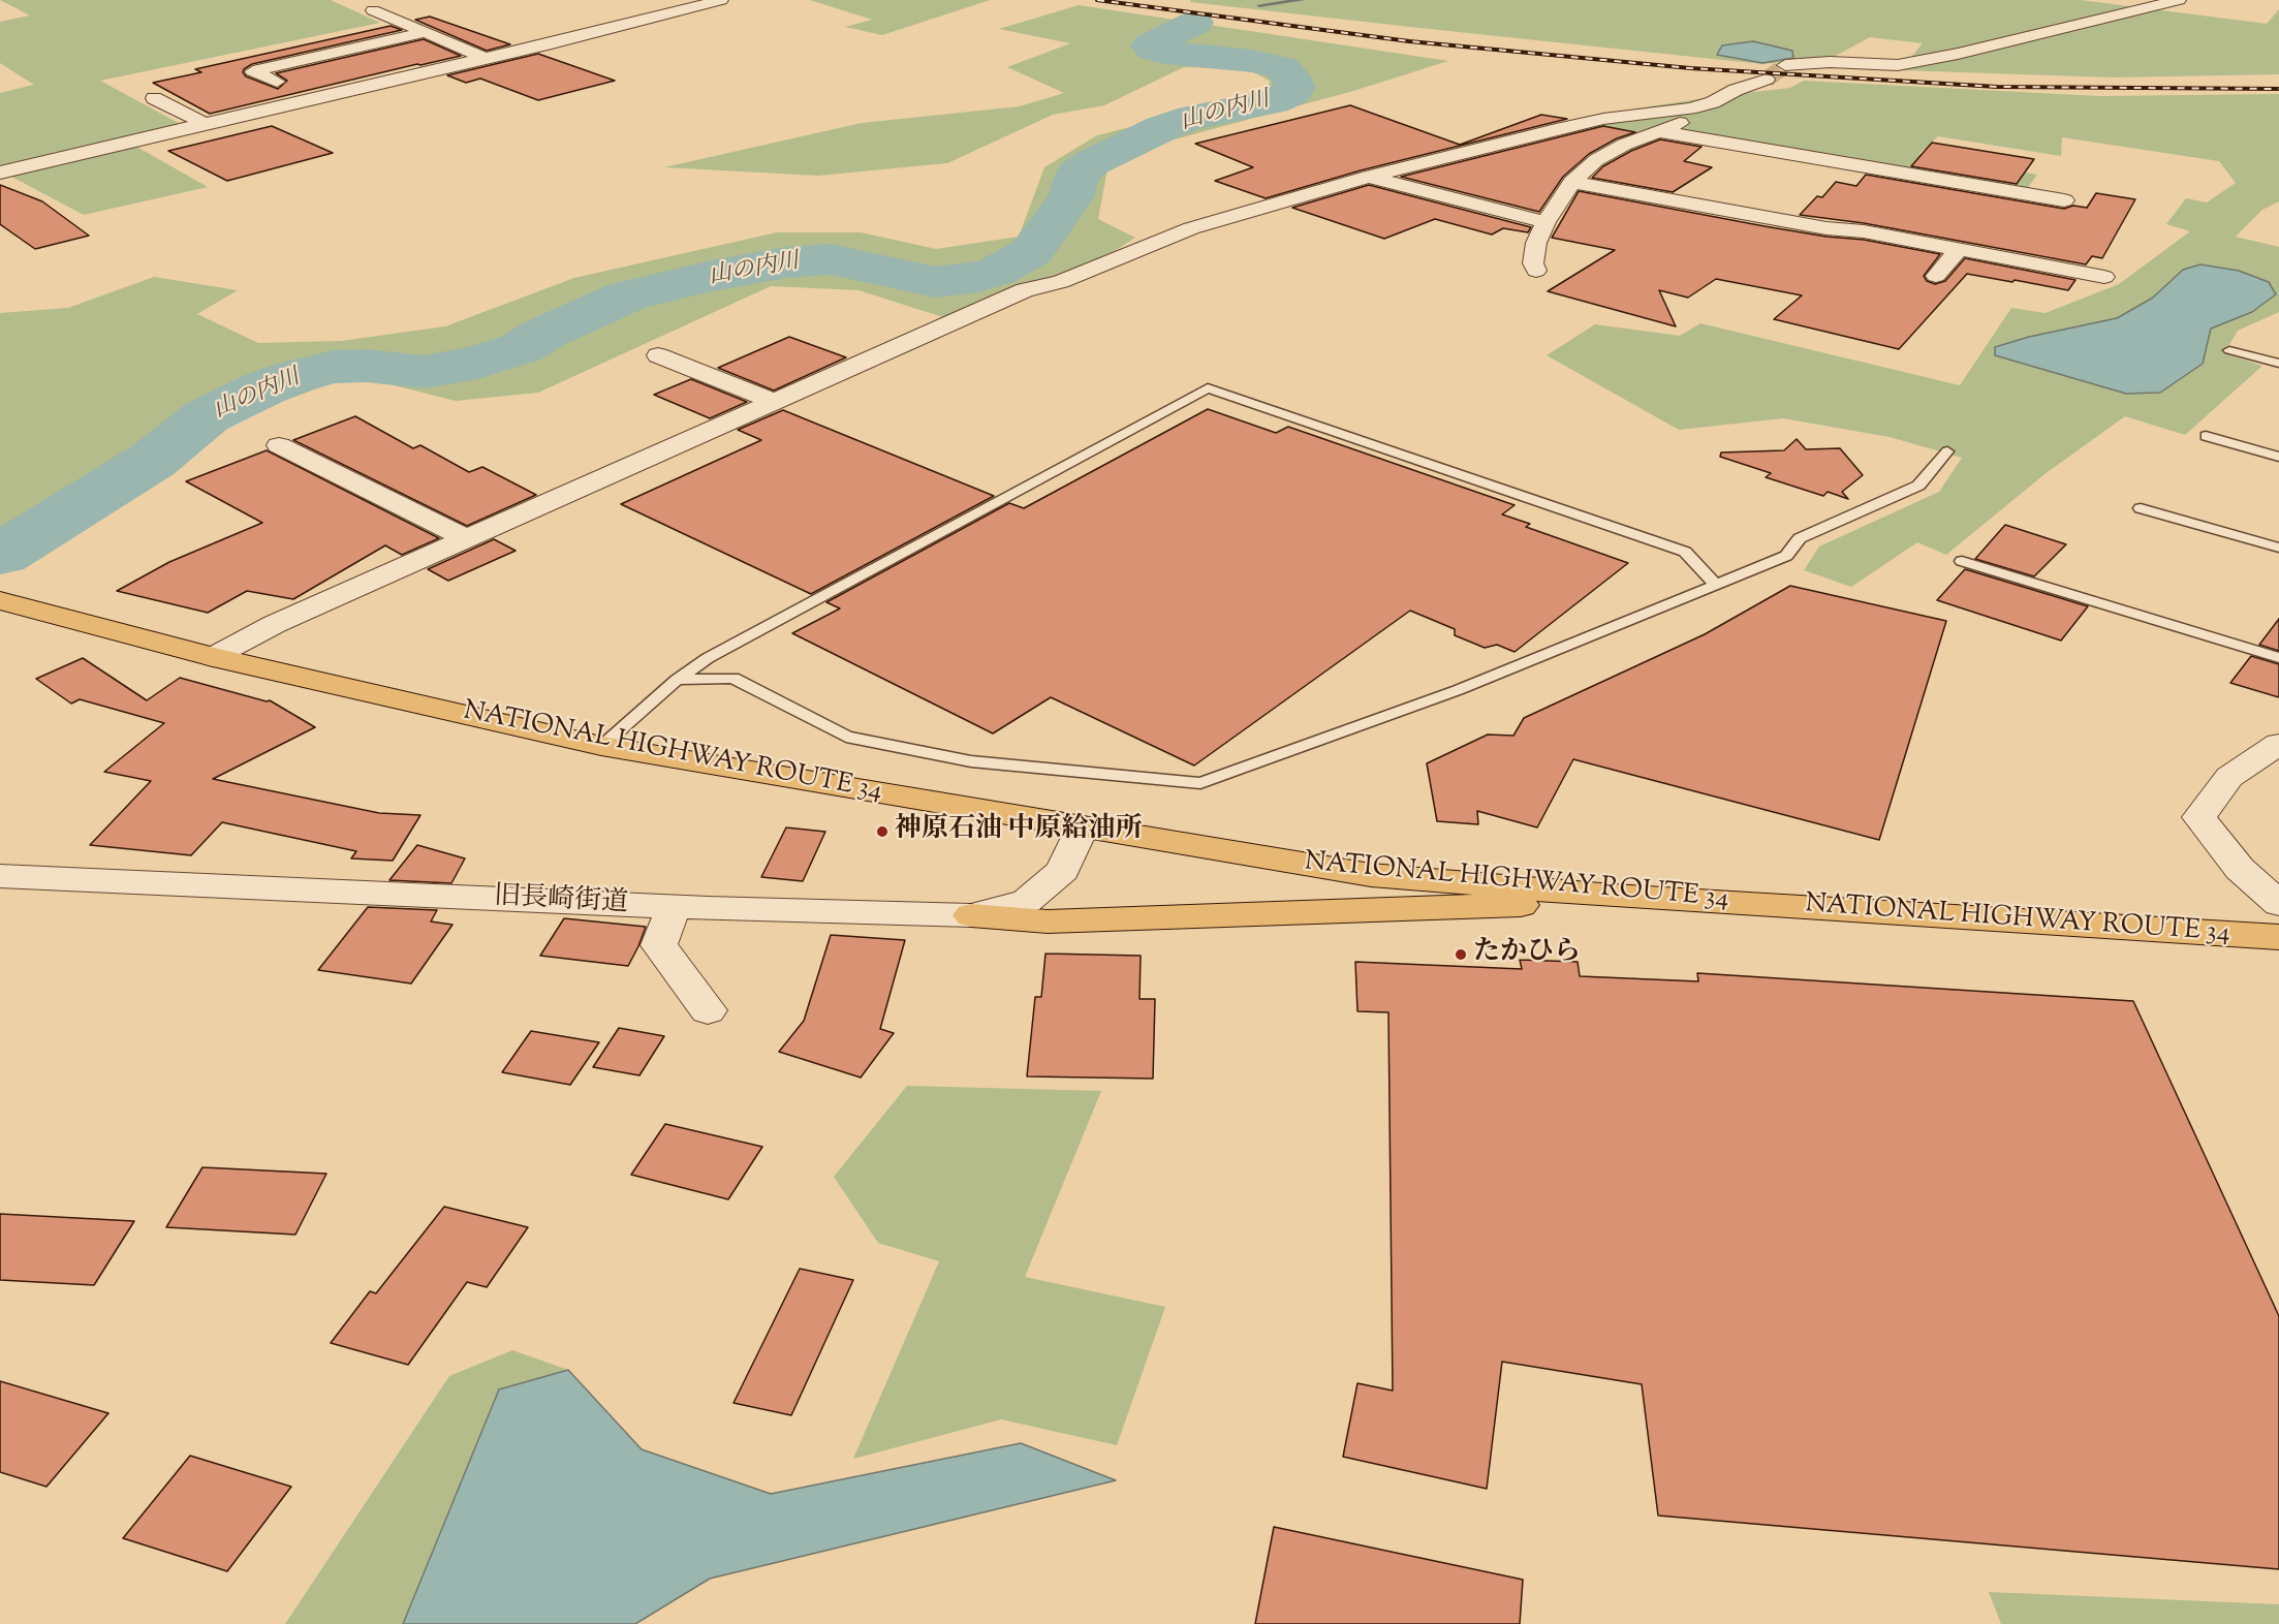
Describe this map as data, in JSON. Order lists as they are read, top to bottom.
{
  "streets": {
    "highway": ["NATIONAL HIGHWAY ROUTE 34"],
    "street": ["旧長崎街道"]
  },
  "crossings": [
    ["NATIONAL HIGHWAY ROUTE 34", "旧長崎街道"]
  ],
  "water": ["山の内川"],
  "places": ["神原石油 中原給油所", "たかひら"]
}
